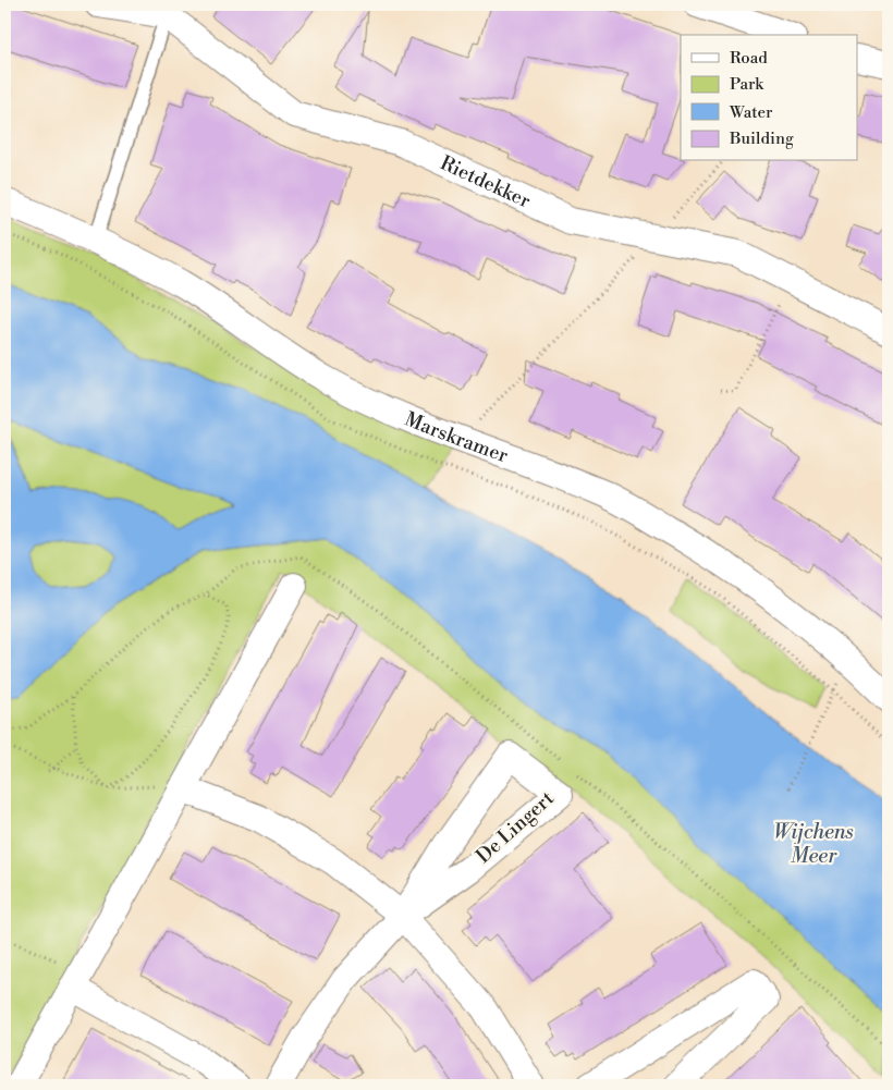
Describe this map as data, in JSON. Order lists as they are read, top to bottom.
{
  "streets": {
    "street": ["Rietdekker", "Marskramer", "De Lingert"]
  },
  "water": ["Wijchens Meer"],
  "legend": [
    "Road",
    "Park",
    "Water",
    "Building"
  ]
}
